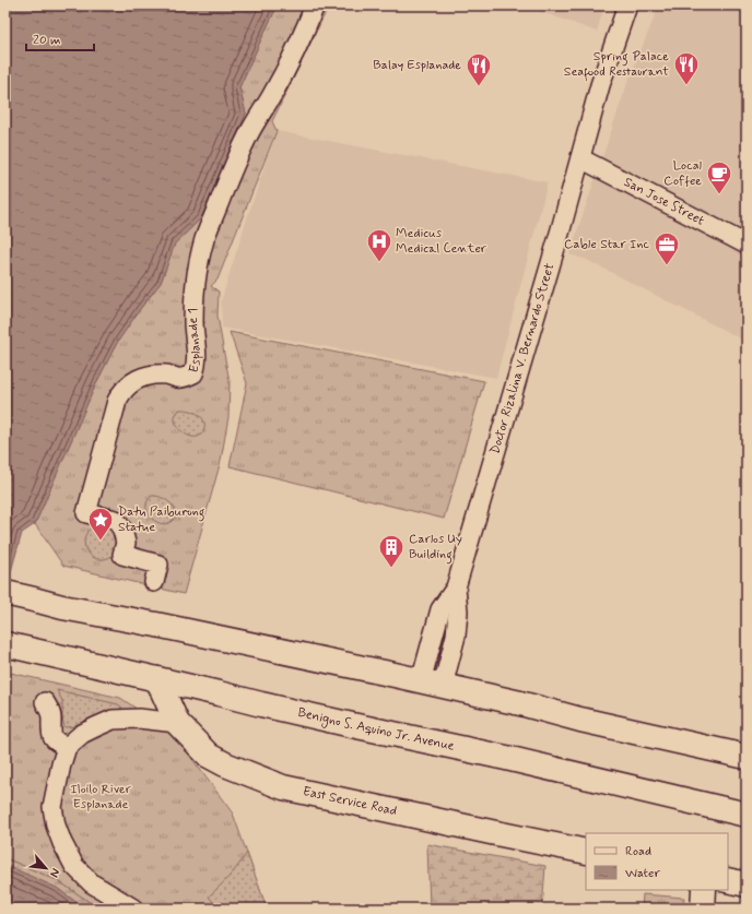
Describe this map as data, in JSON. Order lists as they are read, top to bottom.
{
  "streets": {
    "main road": ["Benigno S. Aquino Jr. Avenue", "East Service Road"],
    "street": ["San Jose Street", "Esplanade 1", "Doctor Rizalina V. Bernardo Street"]
  },
  "crossings": [
    ["San Jose Street", "Doctor Rizalina V. Bernardo Street"],
    ["Benigno S. Aquino Jr. Avenue", "East Service Road"]
  ],
  "parks": ["Iloilo River Esplanade"],
  "places": {
    "restaurant": ["Spring Palace Seafood Restaurant", "Balay Esplanade"],
    "cafe": ["Local Coffee"],
    "hospital": ["Medicus Medical Center"],
    "office": ["Cable Star Inc"],
    "place": ["Datu Paiburong Statue"],
    "building": ["Carlos Uy Building"]
  },
  "legend": ["Road", "Water"],
  "scale_bar": "20 m",
  "north": "bottom right"
}
